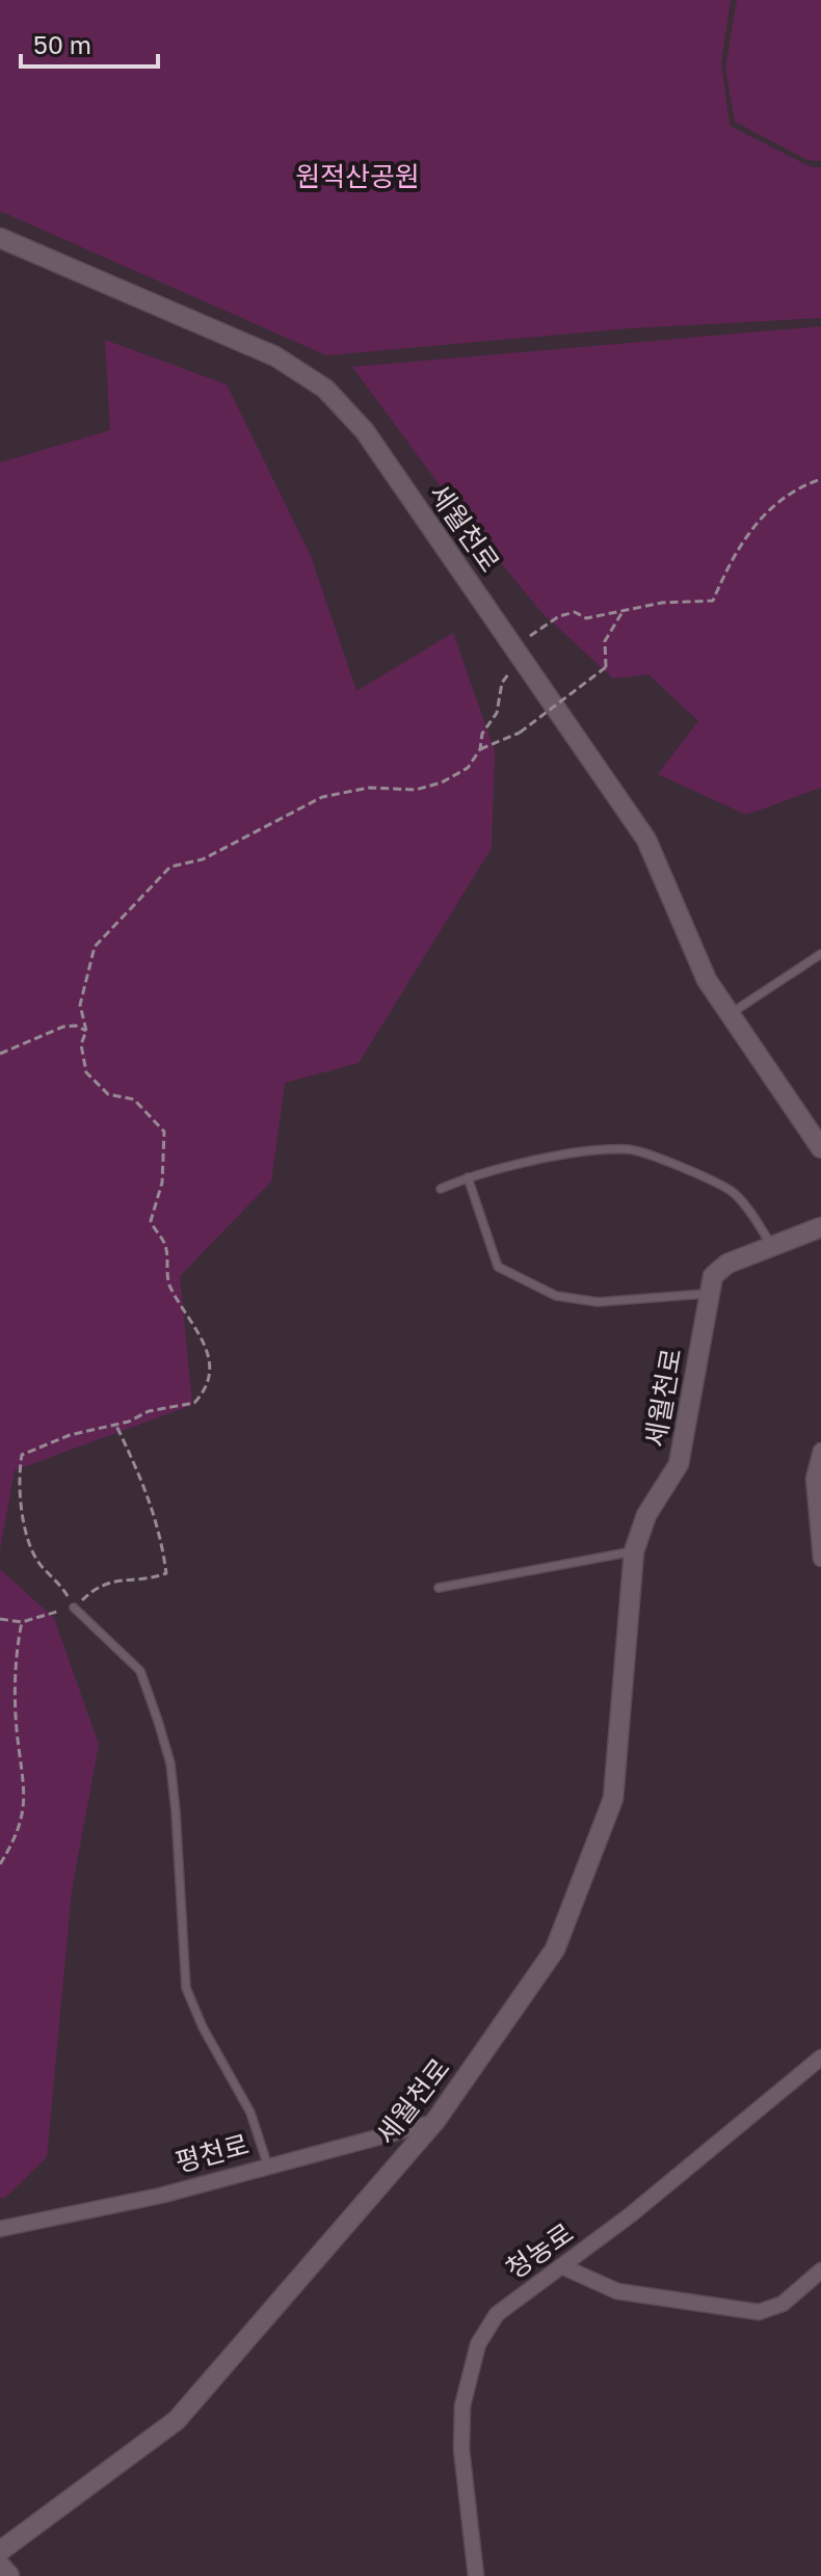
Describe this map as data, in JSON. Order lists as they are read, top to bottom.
{
  "streets": {
    "street": ["세월천로", "평천로", "청농로"]
  },
  "crossings": [
    ["세월천로", "평천로"]
  ],
  "parks": ["원적산공원"],
  "scale_bar": "50 m"
}
